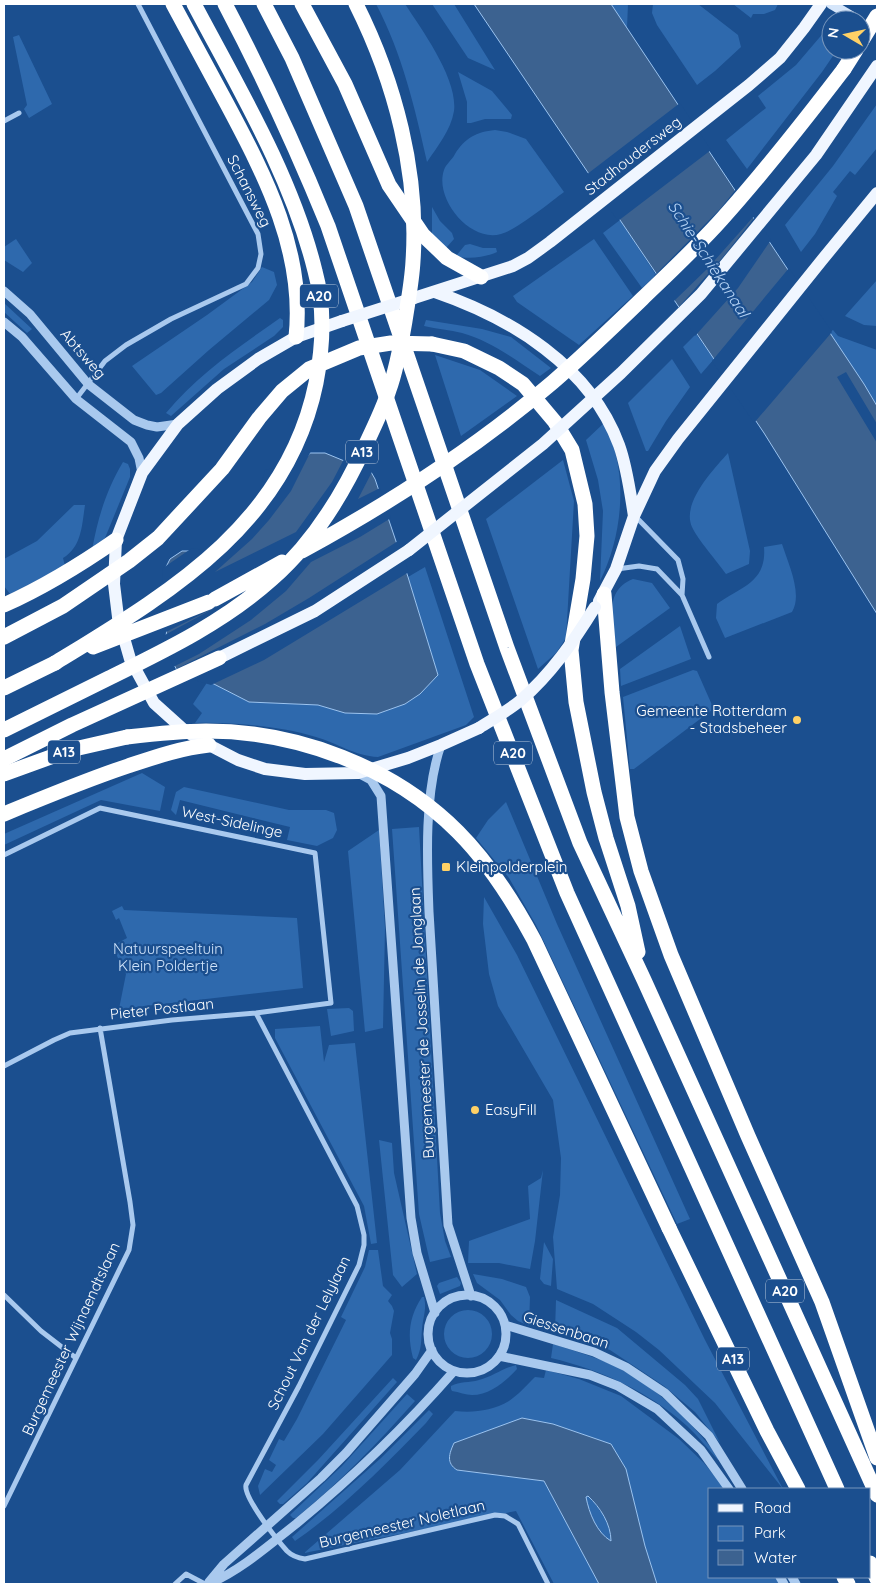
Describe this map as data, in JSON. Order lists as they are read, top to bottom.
{
  "streets": {
    "highway": ["A20", "A13"],
    "main road": ["Stadhoudersweg"],
    "street": [
      "Schansweg",
      "Abtsweg",
      "West-Sidelinge",
      "Pieter Postlaan",
      "Burgemeester de Josselin de Jonglaan",
      "Giessenbaan",
      "Schout Van der Lelylaan",
      "Burgemeester Wijnaendtslaan",
      "Burgemeester Noletlaan"
    ]
  },
  "crossings": [
    ["Schansweg", "Abtsweg"],
    ["West-Sidelinge", "Pieter Postlaan"],
    ["Pieter Postlaan", "Schout Van der Lelylaan"],
    ["Pieter Postlaan", "Burgemeester Wijnaendtslaan"],
    ["Burgemeester de Josselin de Jonglaan", "Giessenbaan"],
    ["Schout Van der Lelylaan", "Burgemeester Noletlaan"]
  ],
  "water": ["Schie-Schiekanaal"],
  "parks": ["Natuurspeeltuin Klein Poldertje"],
  "places": {
    "other": ["Gemeente Rotterdam - Stadsbeheer", "EasyFill"],
    "transit": ["Kleinpolderplein"]
  },
  "legend": ["Road", "Park", "Water"],
  "north": "left"
}
